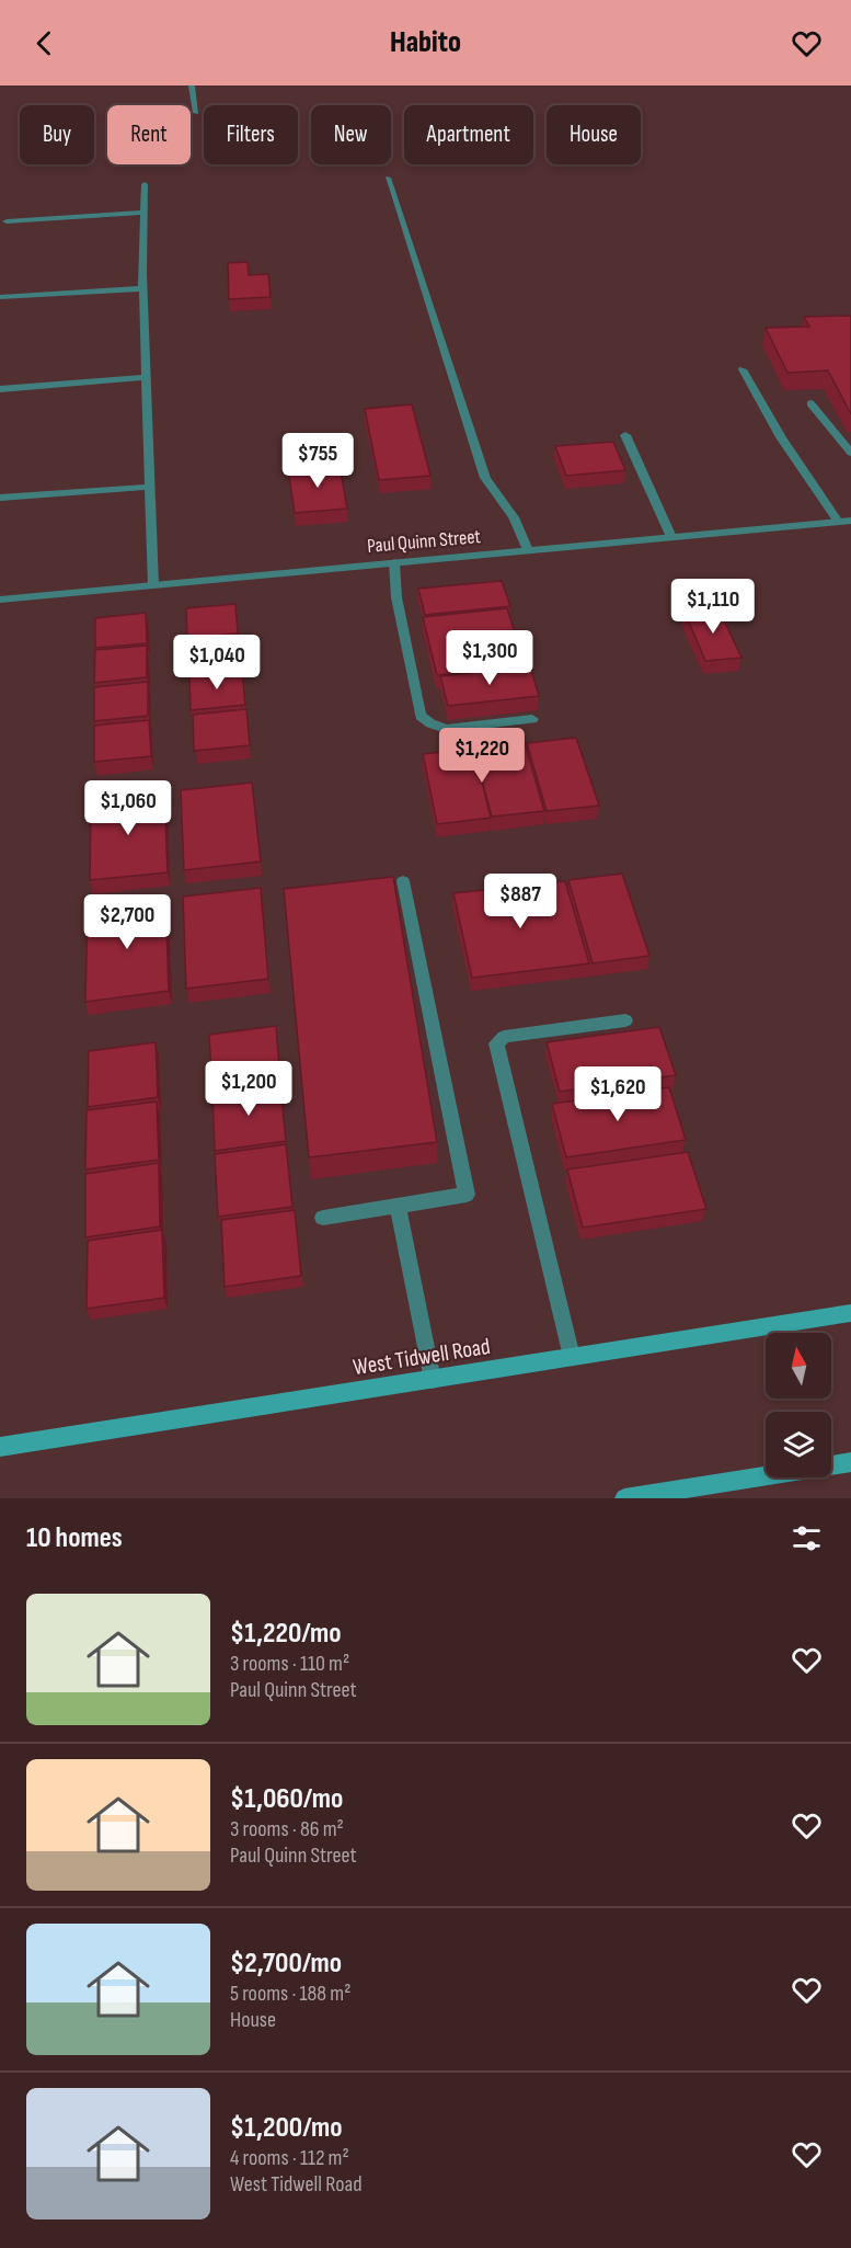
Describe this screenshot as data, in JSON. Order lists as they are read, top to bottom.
{
  "streets": {
    "main road": ["West Tidwell Road"],
    "street": ["Paul Quinn Street"]
  },
  "north": "top",
  "page": {
    "header": "Habito",
    "chip": [
      "Buy",
      "Rent",
      "Filters",
      "New",
      "Apartment",
      "House"
    ],
    "price": [
      "$755",
      "$1,110",
      "$1,300",
      "$1,040",
      "$1,220",
      "$1,060",
      "$887",
      "$2,700",
      "$1,200",
      "$1,620"
    ],
    "heading": "10 homes",
    "list": [
      {
        "name": "$1,220/mo",
        "note": "3 rooms · 110 m² · Paul Quinn Street"
      },
      {
        "name": "$1,060/mo",
        "note": "3 rooms · 86 m² · Paul Quinn Street"
      },
      {
        "name": "$2,700/mo",
        "note": "5 rooms · 188 m² · House"
      },
      {
        "name": "$1,200/mo",
        "note": "4 rooms · 112 m² · West Tidwell Road"
      }
    ]
  }
}
